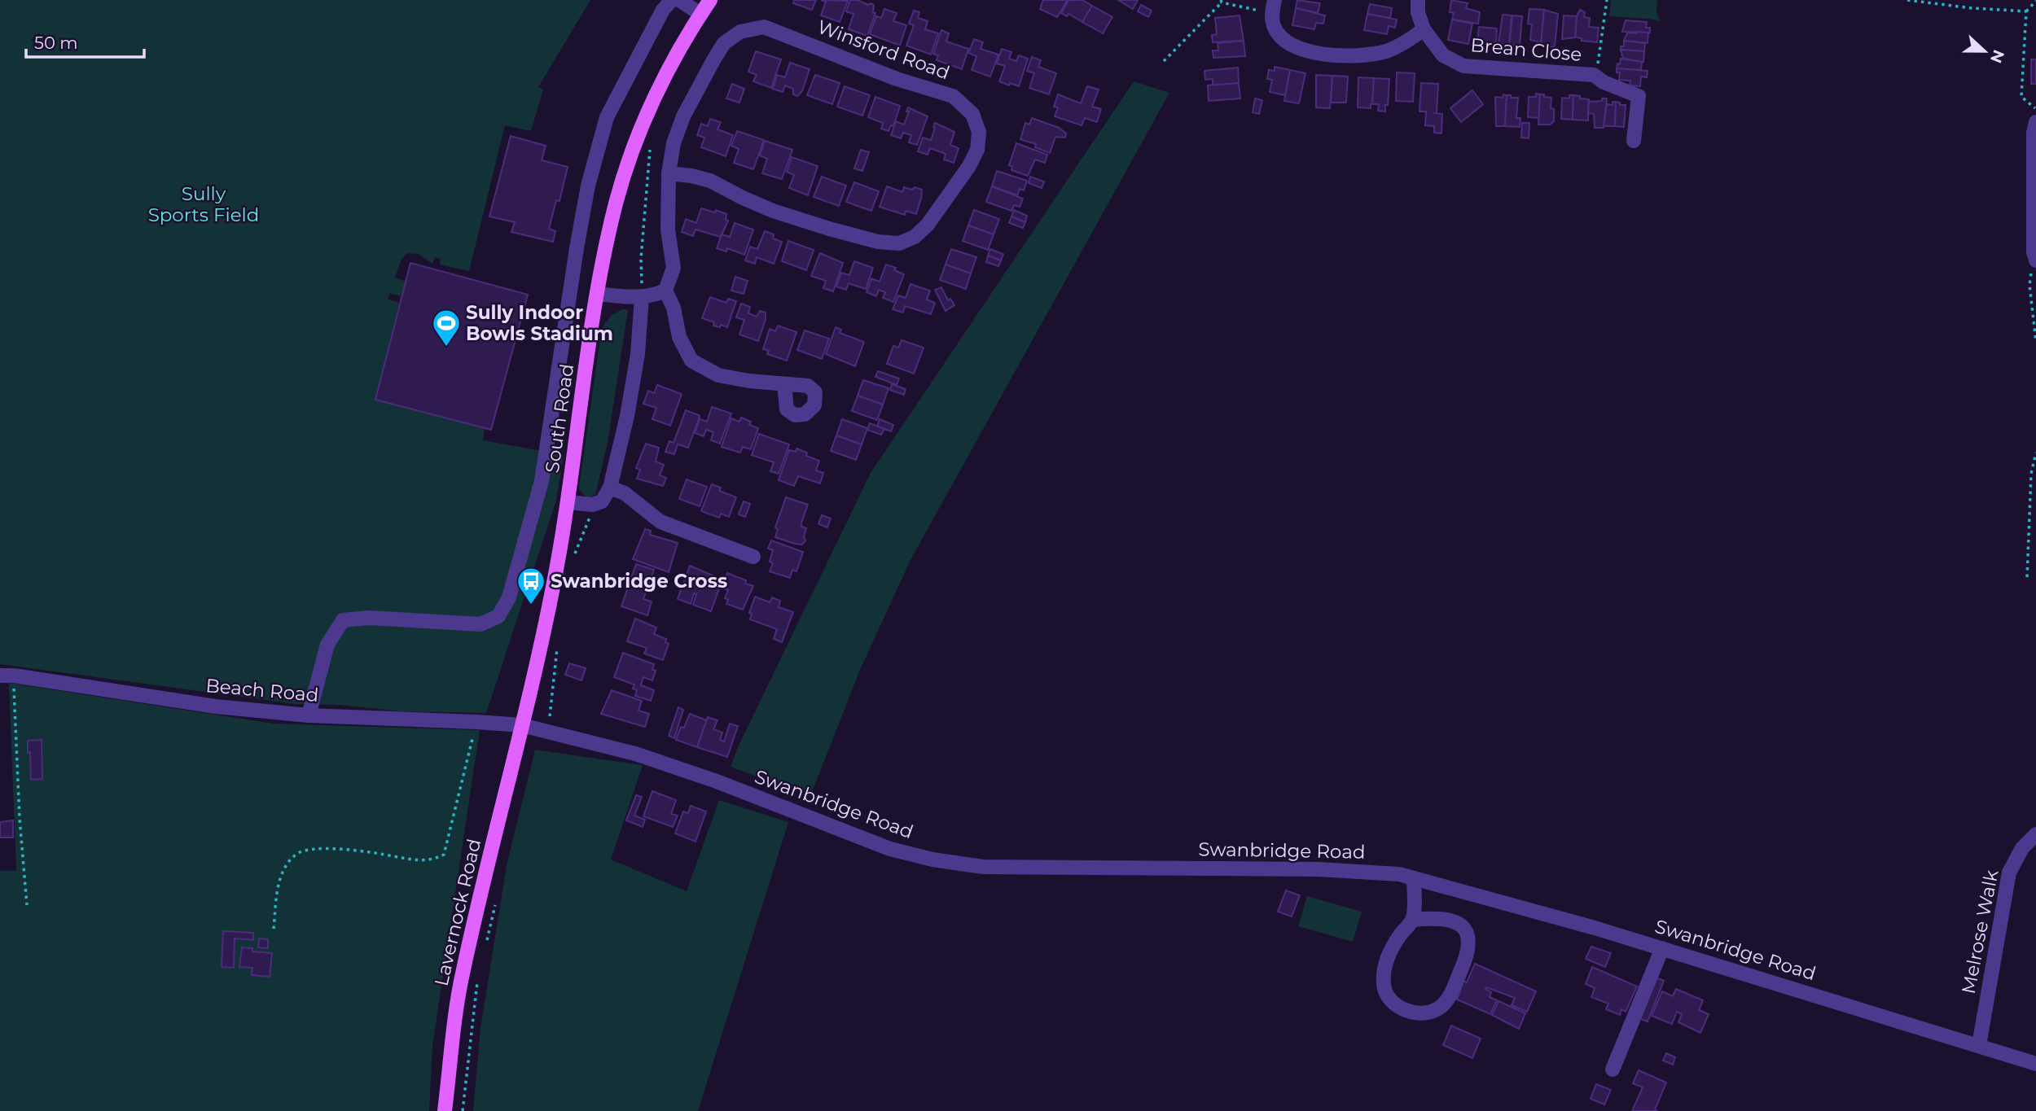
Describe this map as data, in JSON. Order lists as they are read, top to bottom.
{
  "streets": {
    "main road": ["South Road", "Lavernock Road"],
    "street": [
      "Winsford Road",
      "Brean Close",
      "Beach Road",
      "Swanbridge Road",
      "Melrose Walk"
    ]
  },
  "crossings": [
    ["South Road", "Beach Road"],
    ["South Road", "Swanbridge Road"],
    ["South Road", "Lavernock Road"],
    ["Beach Road", "Swanbridge Road"],
    ["Beach Road", "Lavernock Road"],
    ["Swanbridge Road", "Lavernock Road"],
    ["Swanbridge Road", "Melrose Walk"]
  ],
  "parks": ["Sully Sports Field"],
  "places": {
    "sports": ["Sully Indoor Bowls Stadium"],
    "bus stop": ["Swanbridge Cross"]
  },
  "scale_bar": "50 m",
  "north": "right"
}
